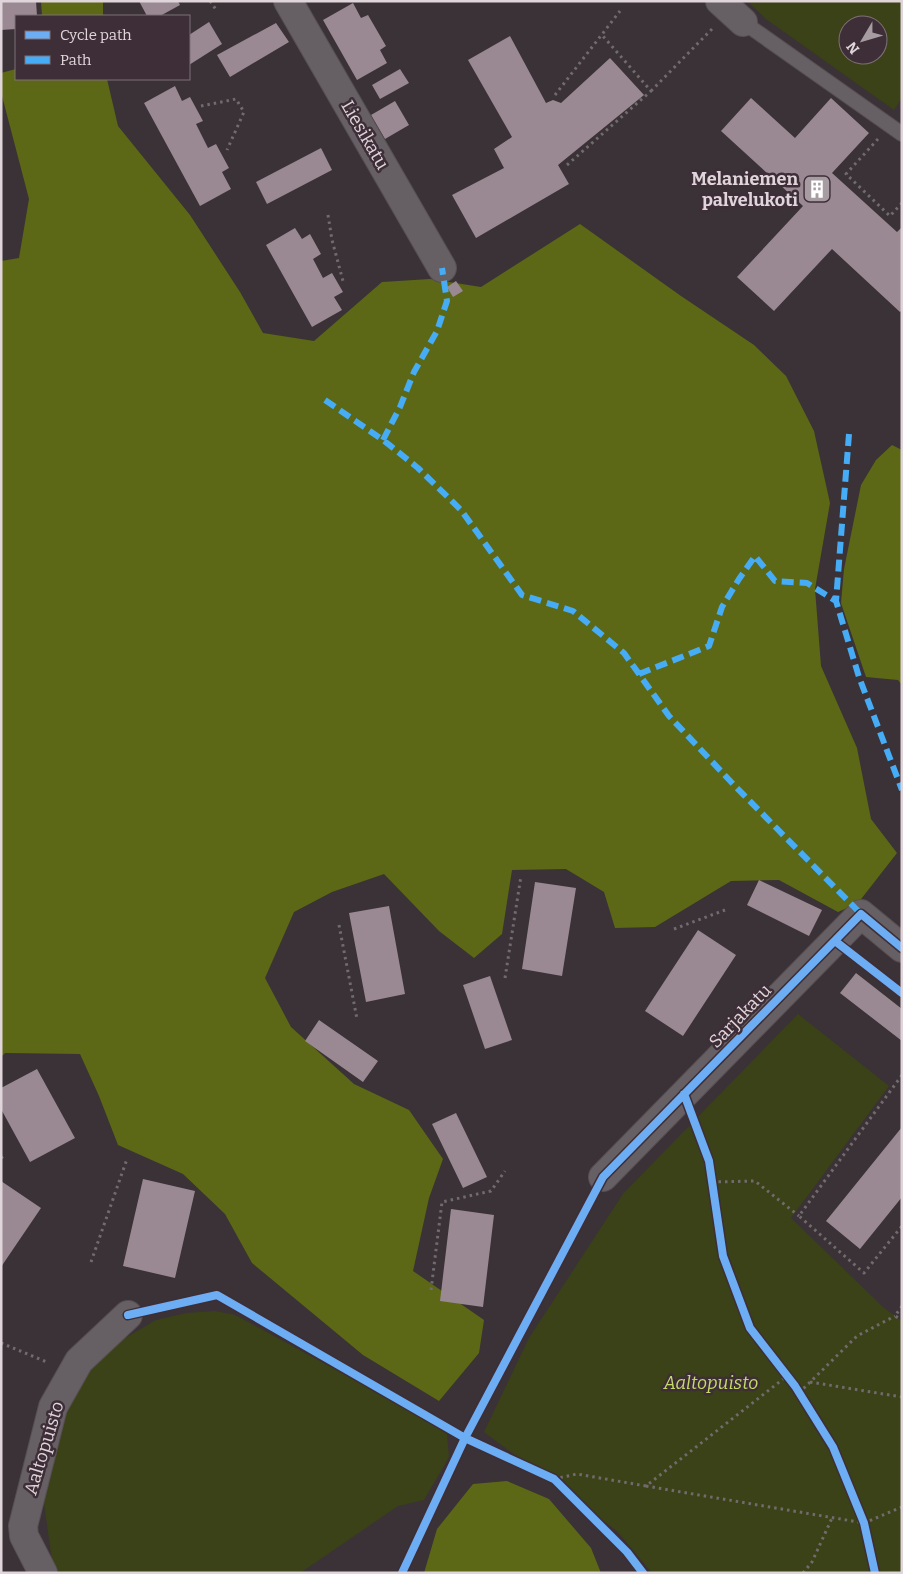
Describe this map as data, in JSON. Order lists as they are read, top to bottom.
{
  "streets": {
    "street": ["Liesikatu", "Sarjakatu", "Aaltopuisto"]
  },
  "parks": ["Aaltopuisto"],
  "places": {
    "building": ["Melaniemen palvelukoti"]
  },
  "legend": ["Cycle path", "Path"],
  "north": "bottom left"
}
